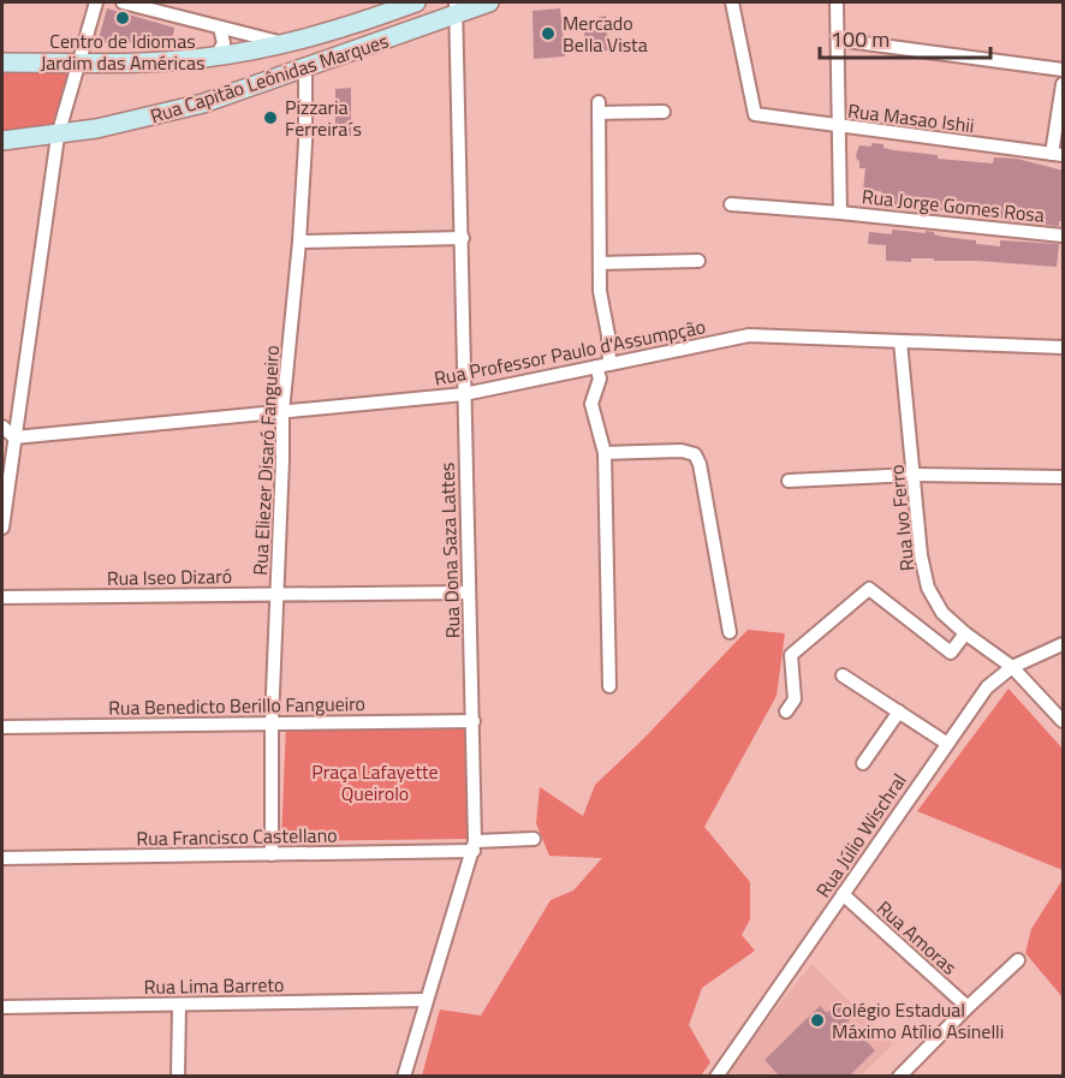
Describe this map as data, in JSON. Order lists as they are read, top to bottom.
{
  "streets": {
    "main road": ["Rua Capitão Leônidas Marques"],
    "street": [
      "Rua Masao Ishii",
      "Rua Jorge Gomes Rosa",
      "Rua Professor Paulo d'Assumpção",
      "Rua Eliezer Disaró Fangueiro",
      "Rua Ivo Ferro",
      "Rua Dona Saza Lattes",
      "Rua Iseo Dizaró",
      "Rua Benedicto Berillo Fangueiro",
      "Rua Júlio Wischral",
      "Rua Francisco Castellano",
      "Rua Amoras",
      "Rua Lima Barreto"
    ]
  },
  "crossings": [
    ["Rua Capitão Leônidas Marques", "Rua Eliezer Disaró Fangueiro"],
    ["Rua Capitão Leônidas Marques", "Rua Dona Saza Lattes"],
    ["Rua Masao Ishii", "Rua Jorge Gomes Rosa"],
    ["Rua Professor Paulo d'Assumpção", "Rua Eliezer Disaró Fangueiro"],
    ["Rua Professor Paulo d'Assumpção", "Rua Ivo Ferro"],
    ["Rua Professor Paulo d'Assumpção", "Rua Dona Saza Lattes"],
    ["Rua Eliezer Disaró Fangueiro", "Rua Iseo Dizaró"],
    ["Rua Eliezer Disaró Fangueiro", "Rua Benedicto Berillo Fangueiro"],
    ["Rua Eliezer Disaró Fangueiro", "Rua Francisco Castellano"],
    ["Rua Ivo Ferro", "Rua Júlio Wischral"],
    ["Rua Dona Saza Lattes", "Rua Iseo Dizaró"],
    ["Rua Dona Saza Lattes", "Rua Benedicto Berillo Fangueiro"],
    ["Rua Dona Saza Lattes", "Rua Francisco Castellano"],
    ["Rua Dona Saza Lattes", "Rua Lima Barreto"],
    ["Rua Júlio Wischral", "Rua Amoras"]
  ],
  "parks": ["Praça Lafayette Queirolo"],
  "places": [
    "Centro de Idiomas Jardim das Américas",
    "Mercado Bella Vista",
    "Pizzaria Ferreira´s",
    "Colégio Estadual Máximo Atílio Asinelli"
  ],
  "scale_bar": "100 m"
}
